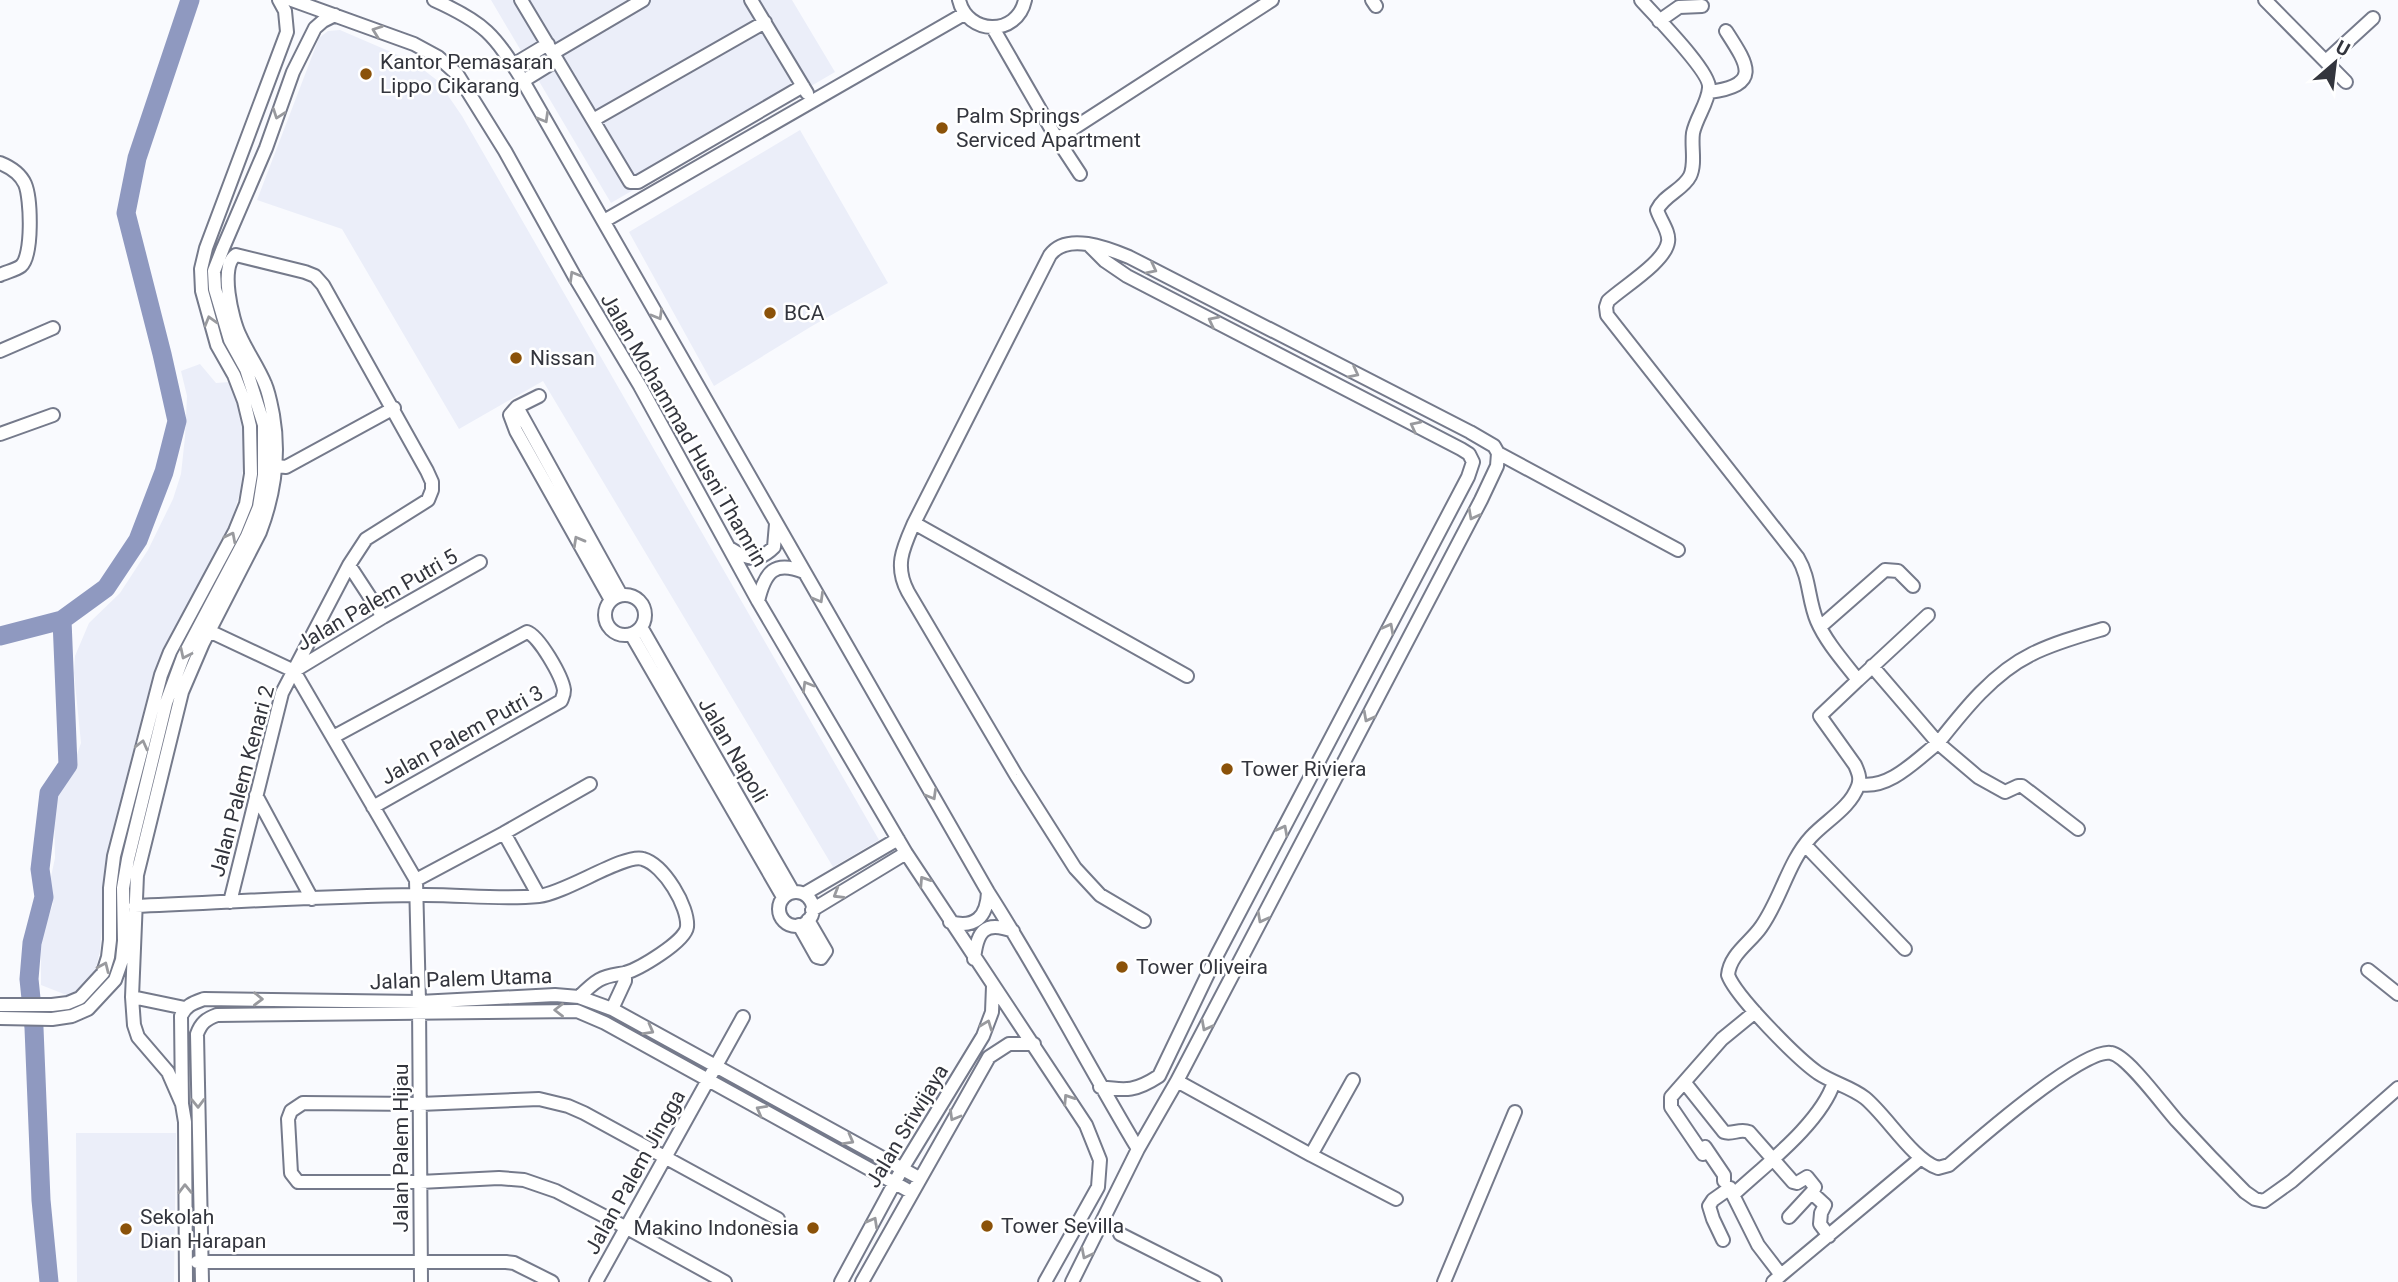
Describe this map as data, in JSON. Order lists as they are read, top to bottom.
{
  "streets": {
    "street": [
      "Jalan Mohammad Husni Thamrin",
      "Jalan Palem Putri 5",
      "Jalan Palem Putri 3",
      "Jalan Napoli",
      "Jalan Palem Kenari 2",
      "Jalan Palem Utama",
      "Jalan Sriwijaya",
      "Jalan Palem Hijau",
      "Jalan Palem Jingga"
    ]
  },
  "crossings": [
    ["Jalan Mohammad Husni Thamrin", "Jalan Sriwijaya"],
    ["Jalan Palem Putri 5", "Jalan Palem Kenari 2"],
    ["Jalan Palem Utama", "Jalan Sriwijaya"],
    ["Jalan Palem Utama", "Jalan Palem Hijau"],
    ["Jalan Palem Utama", "Jalan Palem Jingga"]
  ],
  "places": [
    "Kantor Pemasaran Lippo Cikarang",
    "Palm Springs Serviced Apartment",
    "BCA",
    "Nissan",
    "Tower Riviera",
    "Tower Oliveira",
    "Tower Sevilla",
    "Makino Indonesia",
    "Sekolah Dian Harapan"
  ],
  "north": "top right"
}
